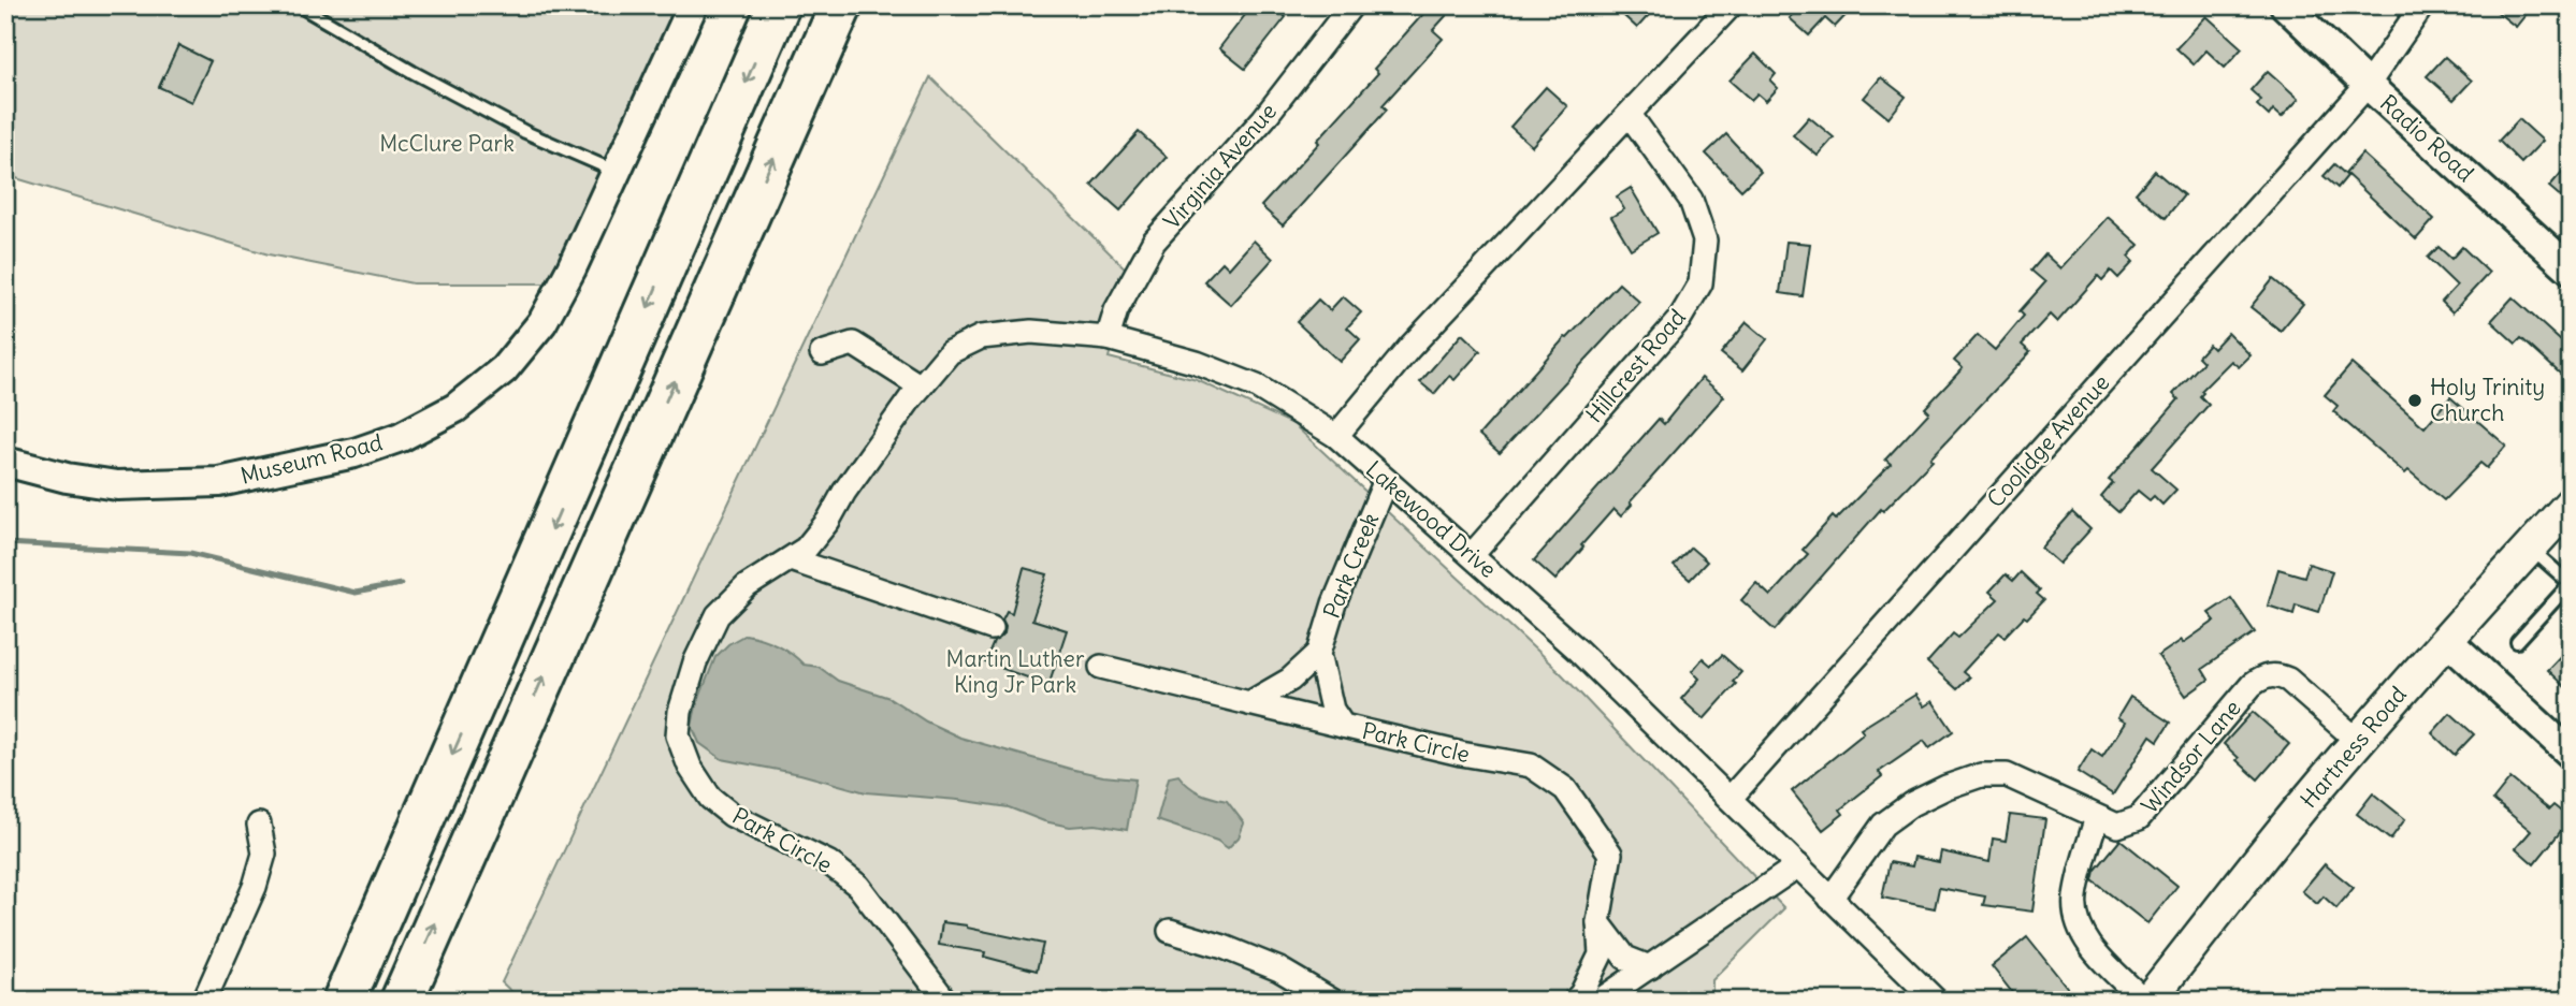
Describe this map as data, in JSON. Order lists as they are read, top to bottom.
{
  "streets": {
    "main road": ["Hartness Road"],
    "street": [
      "Radio Road",
      "Virginia Avenue",
      "Hillcrest Road",
      "Coolidge Avenue",
      "Museum Road",
      "Lakewood Drive",
      "Park Creek",
      "Park Circle",
      "Windsor Lane"
    ]
  },
  "crossings": [
    ["Radio Road", "Coolidge Avenue"],
    ["Virginia Avenue", "Lakewood Drive"],
    ["Hillcrest Road", "Lakewood Drive"],
    ["Coolidge Avenue", "Lakewood Drive"],
    ["Lakewood Drive", "Park Creek"],
    ["Lakewood Drive", "Park Circle"],
    ["Lakewood Drive", "Windsor Lane"],
    ["Park Creek", "Park Circle"],
    ["Hartness Road", "Windsor Lane"]
  ],
  "parks": ["McClure Park", "Martin Luther King Jr Park"],
  "places": ["Holy Trinity Church"]
}
